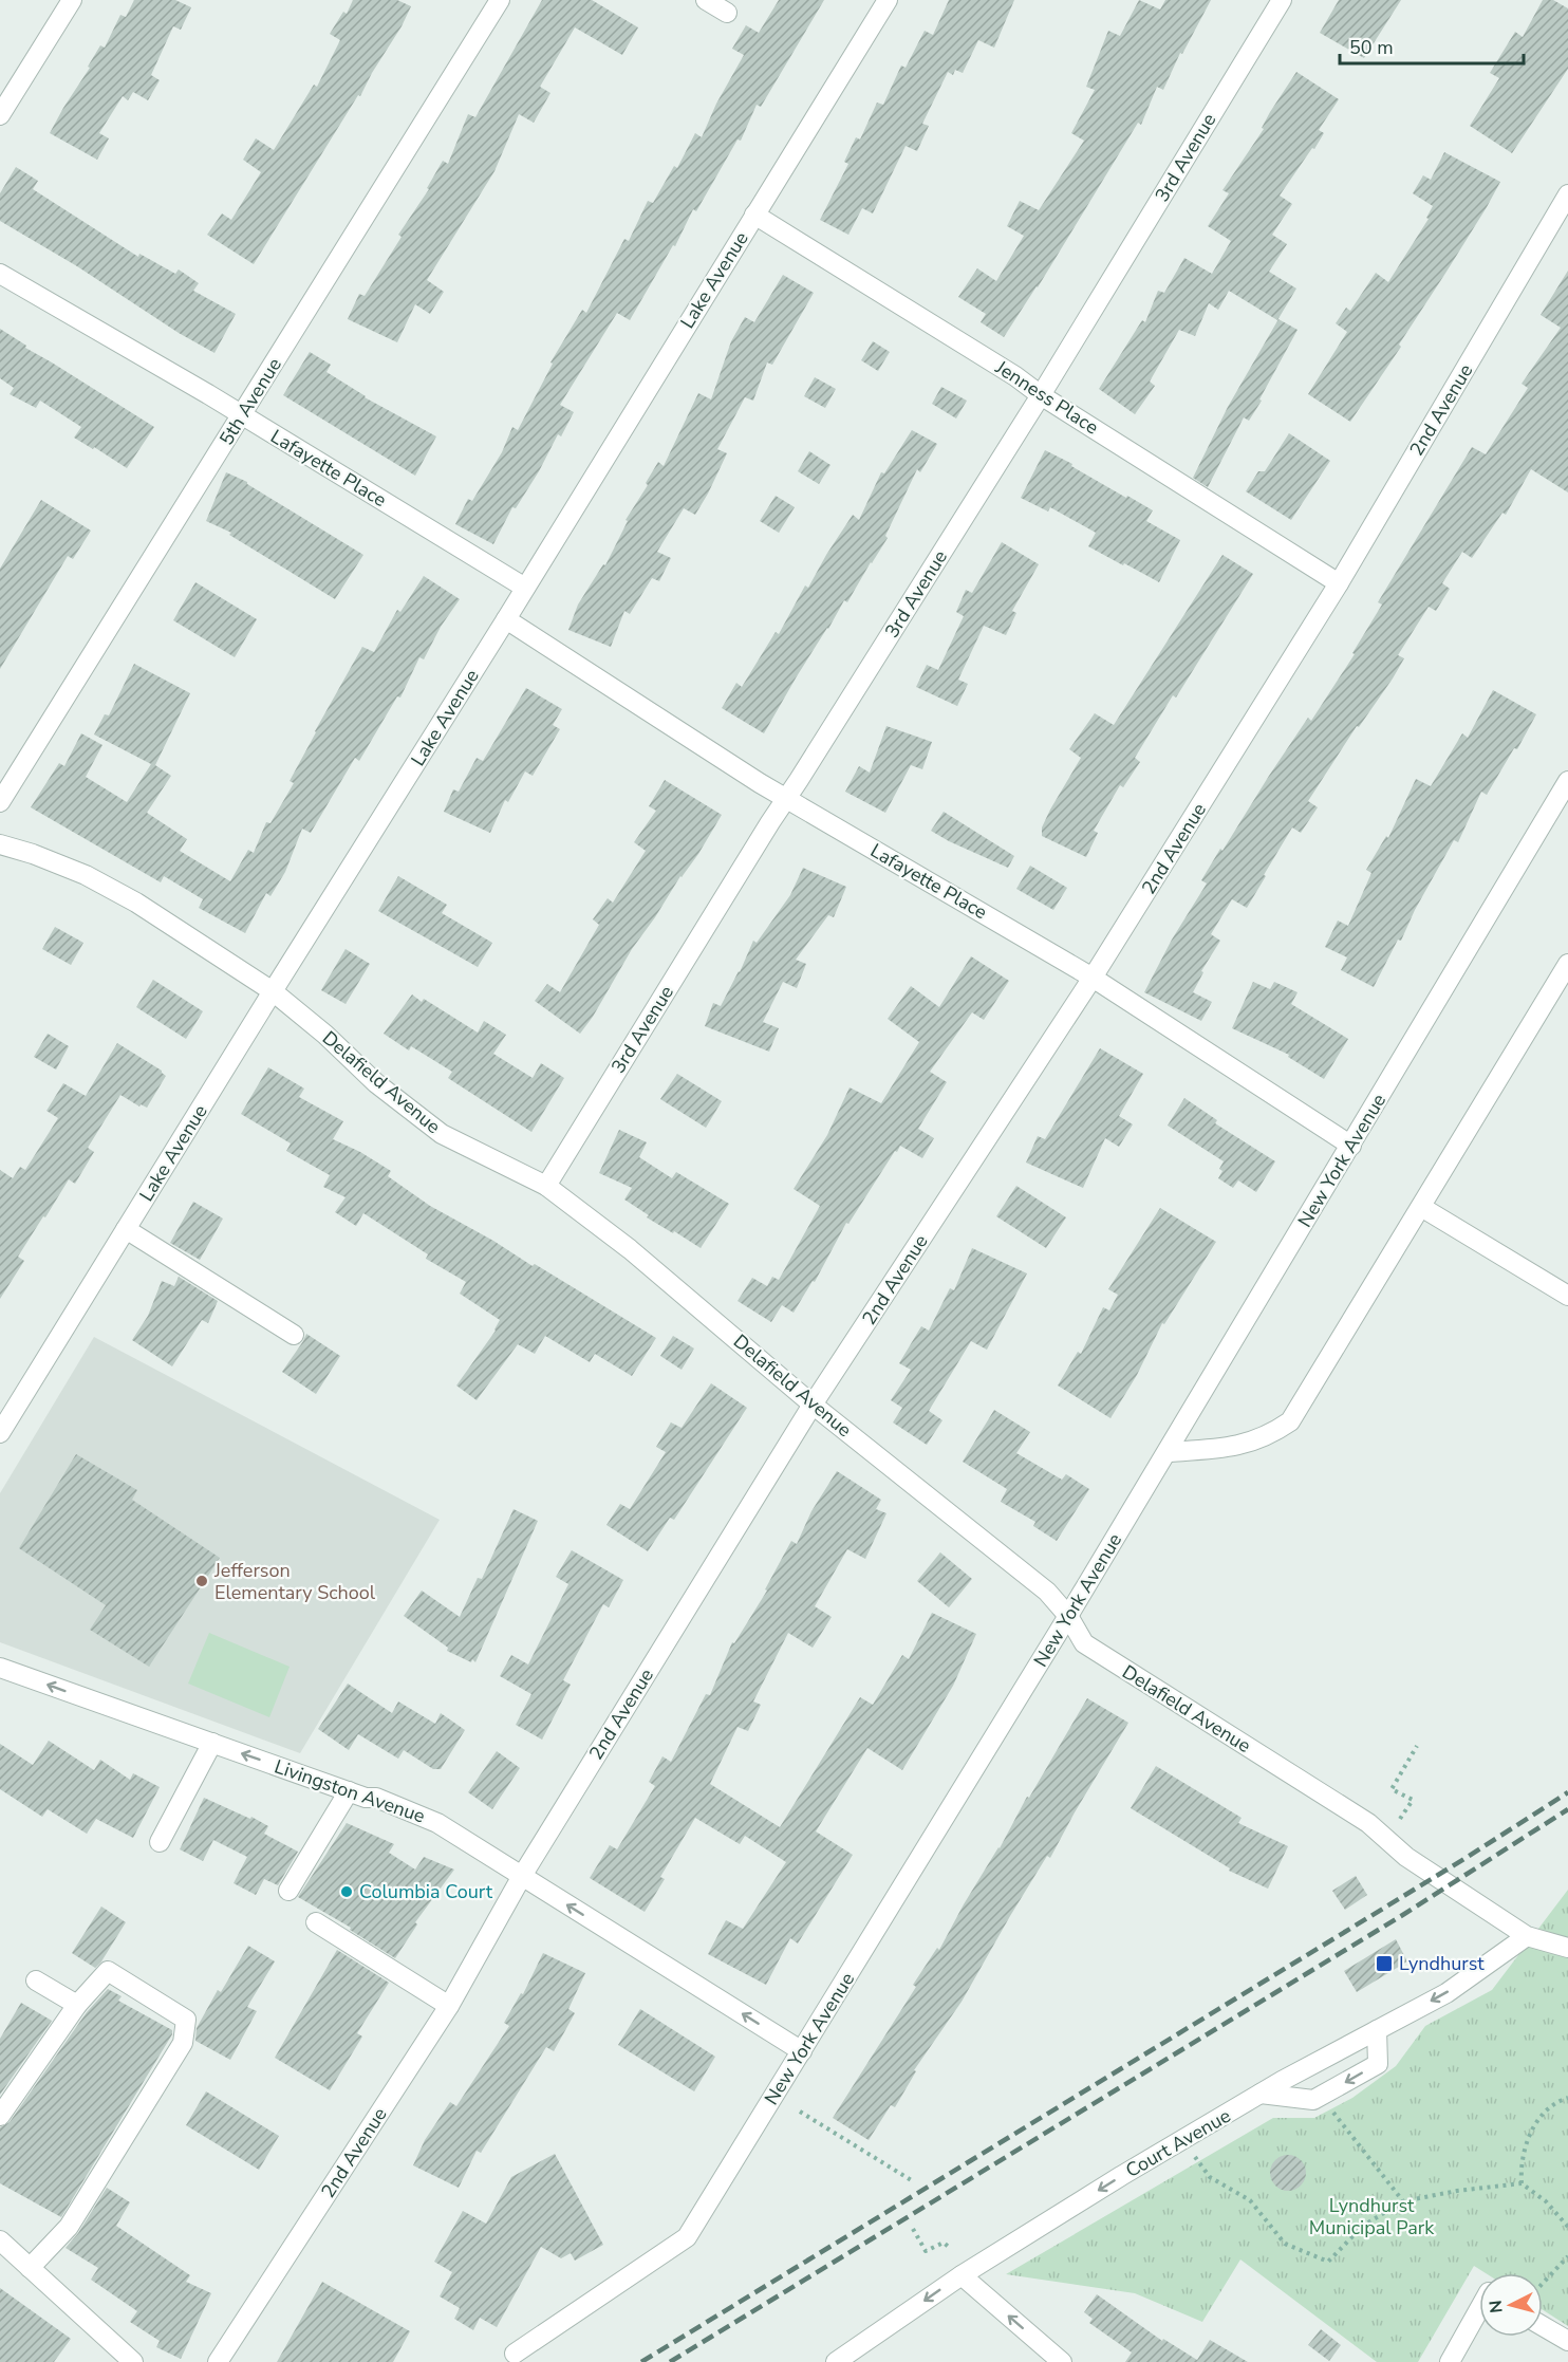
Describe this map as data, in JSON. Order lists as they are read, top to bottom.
{
  "streets": {
    "street": [
      "3rd Avenue",
      "Lake Avenue",
      "Jenness Place",
      "5th Avenue",
      "2nd Avenue",
      "Lafayette Place",
      "Delafield Avenue",
      "New York Avenue",
      "Livingston Avenue",
      "Court Avenue"
    ]
  },
  "crossings": [
    ["3rd Avenue", "Jenness Place"],
    ["3rd Avenue", "Lafayette Place"],
    ["3rd Avenue", "Delafield Avenue"],
    ["Lake Avenue", "Jenness Place"],
    ["Lake Avenue", "Lafayette Place"],
    ["Lake Avenue", "Delafield Avenue"],
    ["Jenness Place", "2nd Avenue"],
    ["5th Avenue", "Lafayette Place"],
    ["2nd Avenue", "Lafayette Place"],
    ["2nd Avenue", "Delafield Avenue"],
    ["2nd Avenue", "Livingston Avenue"],
    ["Lafayette Place", "New York Avenue"],
    ["Delafield Avenue", "New York Avenue"],
    ["Delafield Avenue", "Court Avenue"],
    ["New York Avenue", "Livingston Avenue"]
  ],
  "one_way": ["Livingston Avenue", "Court Avenue"],
  "parks": ["Lyndhurst Municipal Park"],
  "places": {
    "other": ["Jefferson Elementary School", "Columbia Court"],
    "transit": ["Lyndhurst"]
  },
  "scale_bar": "50 m",
  "north": "left"
}
